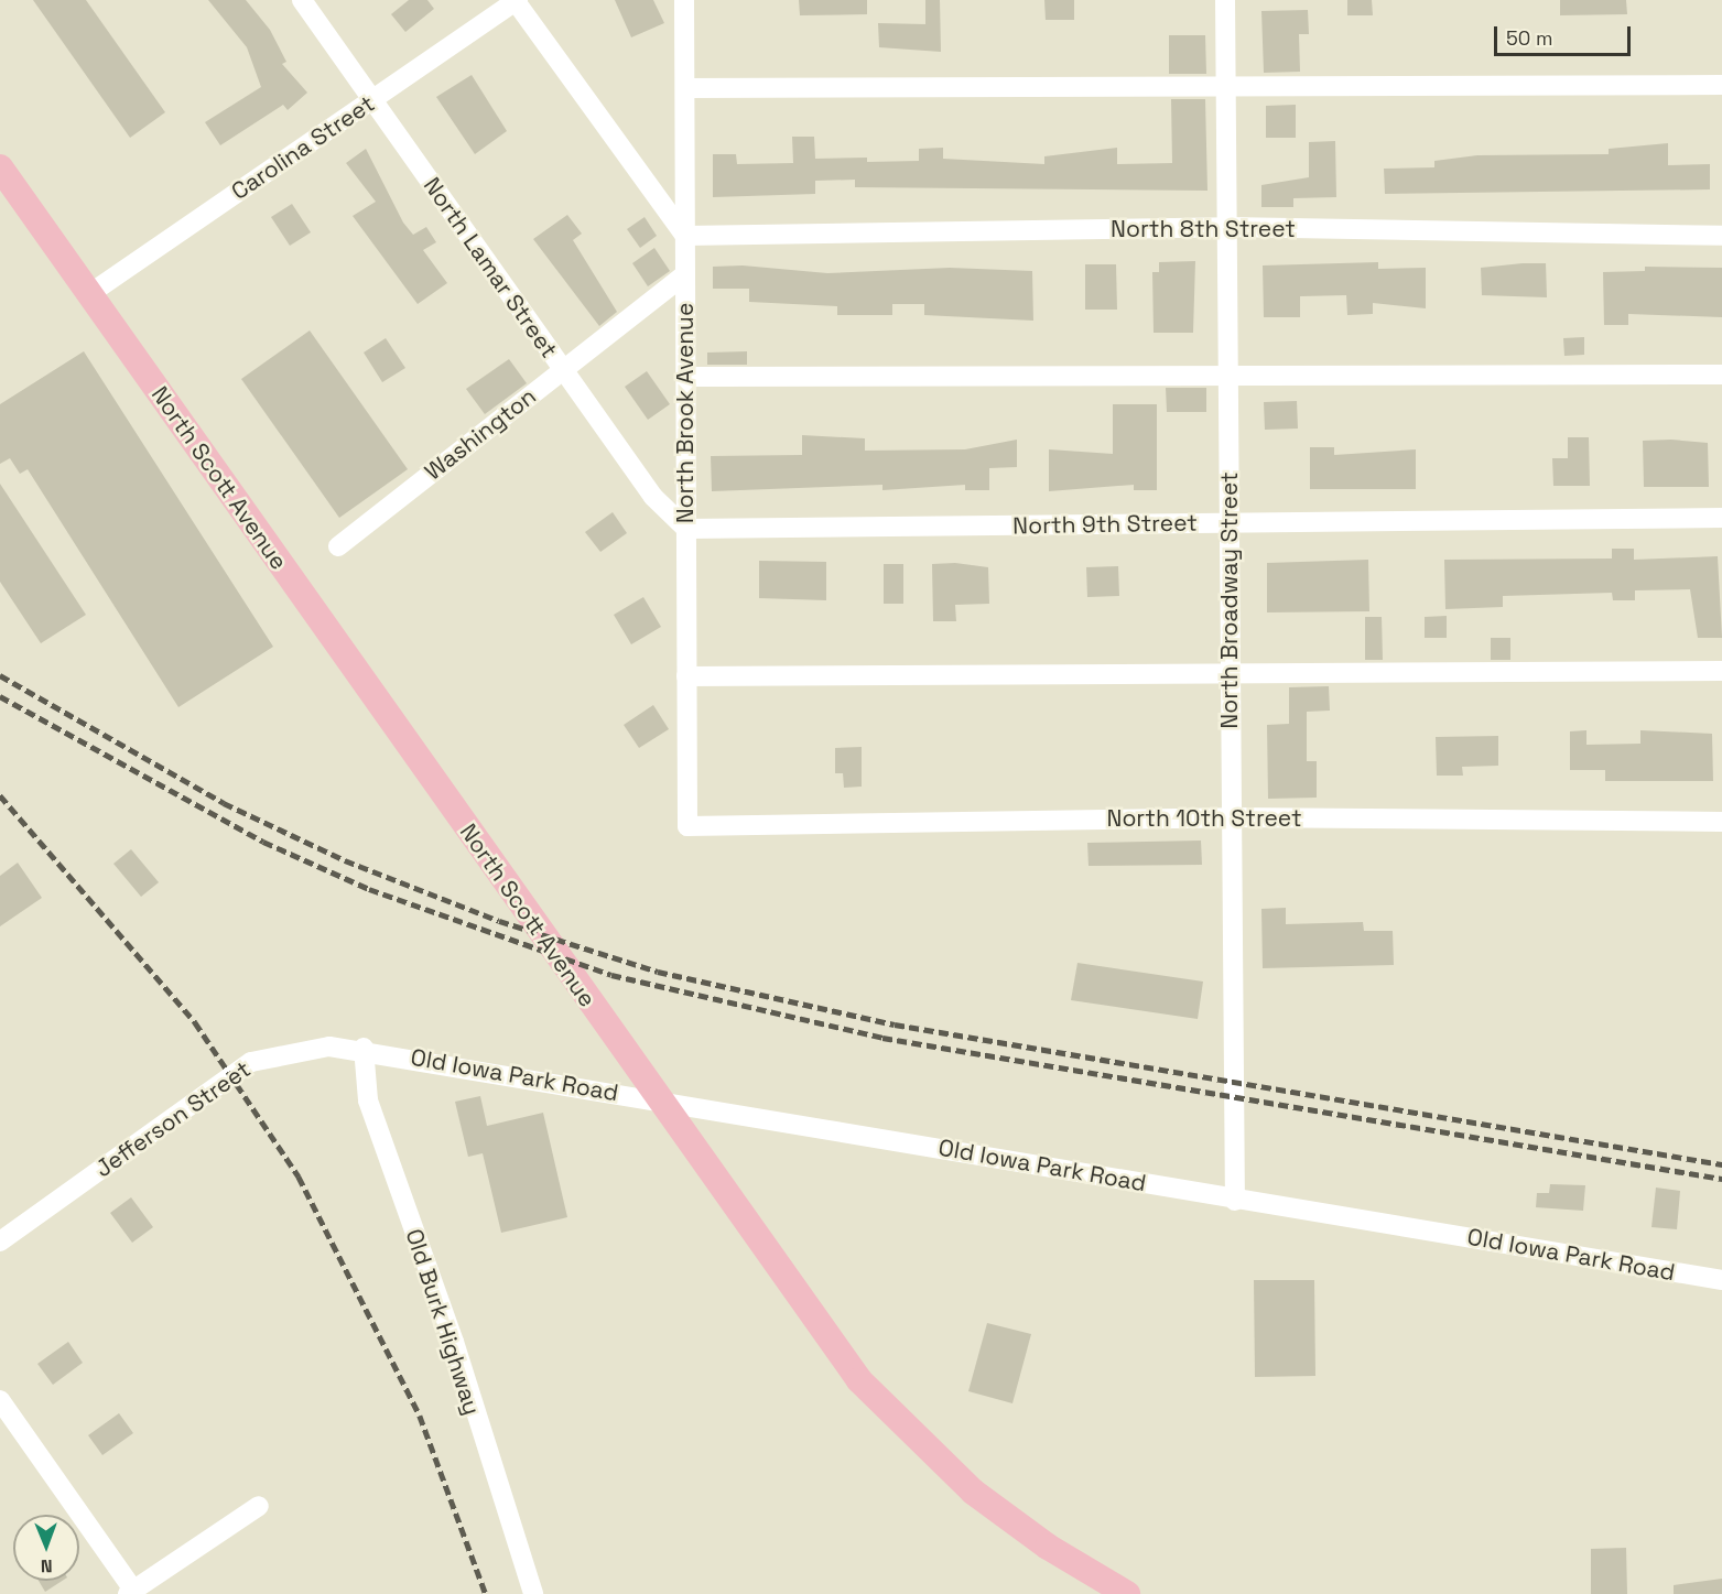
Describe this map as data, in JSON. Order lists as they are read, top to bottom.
{
  "streets": {
    "main road": ["North Scott Avenue"],
    "street": [
      "Carolina Street",
      "North 8th Street",
      "North Lamar Street",
      "North Brook Avenue",
      "Washington",
      "North 9th Street",
      "North Broadway Street",
      "North 10th Street",
      "Old Iowa Park Road",
      "Jefferson Street",
      "Old Burk Highway"
    ]
  },
  "crossings": [
    ["Carolina Street", "North Lamar Street"],
    ["Carolina Street", "North Scott Avenue"],
    ["North 8th Street", "North Brook Avenue"],
    ["North 8th Street", "North Broadway Street"],
    ["North Lamar Street", "North Brook Avenue"],
    ["North Lamar Street", "Washington"],
    ["North Lamar Street", "North 9th Street"],
    ["North Brook Avenue", "Washington"],
    ["North Brook Avenue", "North 9th Street"],
    ["North Brook Avenue", "North 10th Street"],
    ["North 9th Street", "North Broadway Street"],
    ["North Broadway Street", "North 10th Street"],
    ["North Broadway Street", "Old Iowa Park Road"],
    ["Old Iowa Park Road", "Jefferson Street"],
    ["Old Iowa Park Road", "Old Burk Highway"],
    ["Jefferson Street", "Old Burk Highway"]
  ],
  "scale_bar": "50 m",
  "north": "bottom"
}
